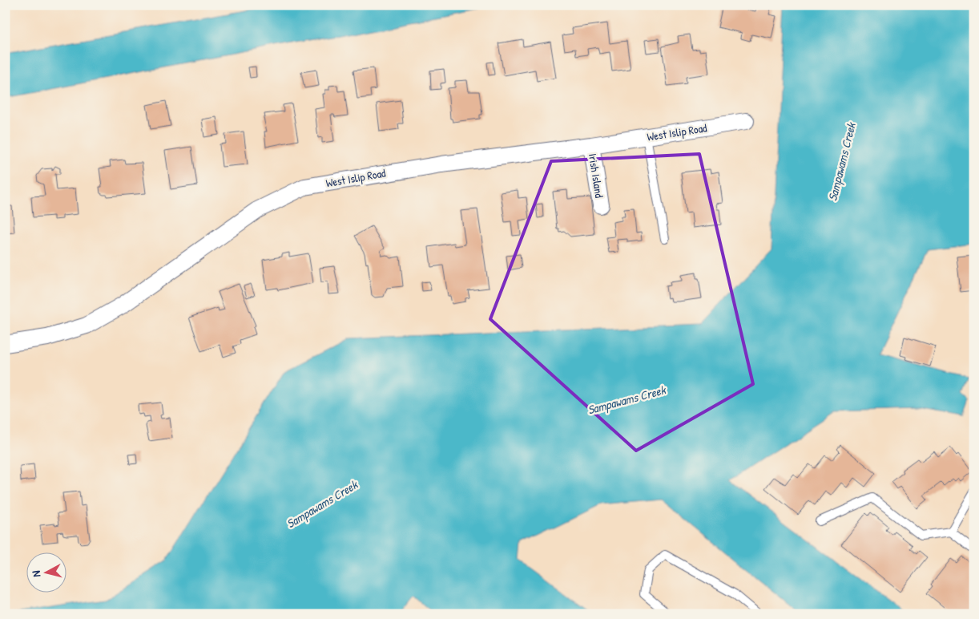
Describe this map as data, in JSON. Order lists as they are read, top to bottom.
{
  "streets": {
    "street": ["West Islip Road", "Irish Island"]
  },
  "crossings": [
    ["West Islip Road", "Irish Island"]
  ],
  "water": ["Sampawams Creek"],
  "north": "left"
}
